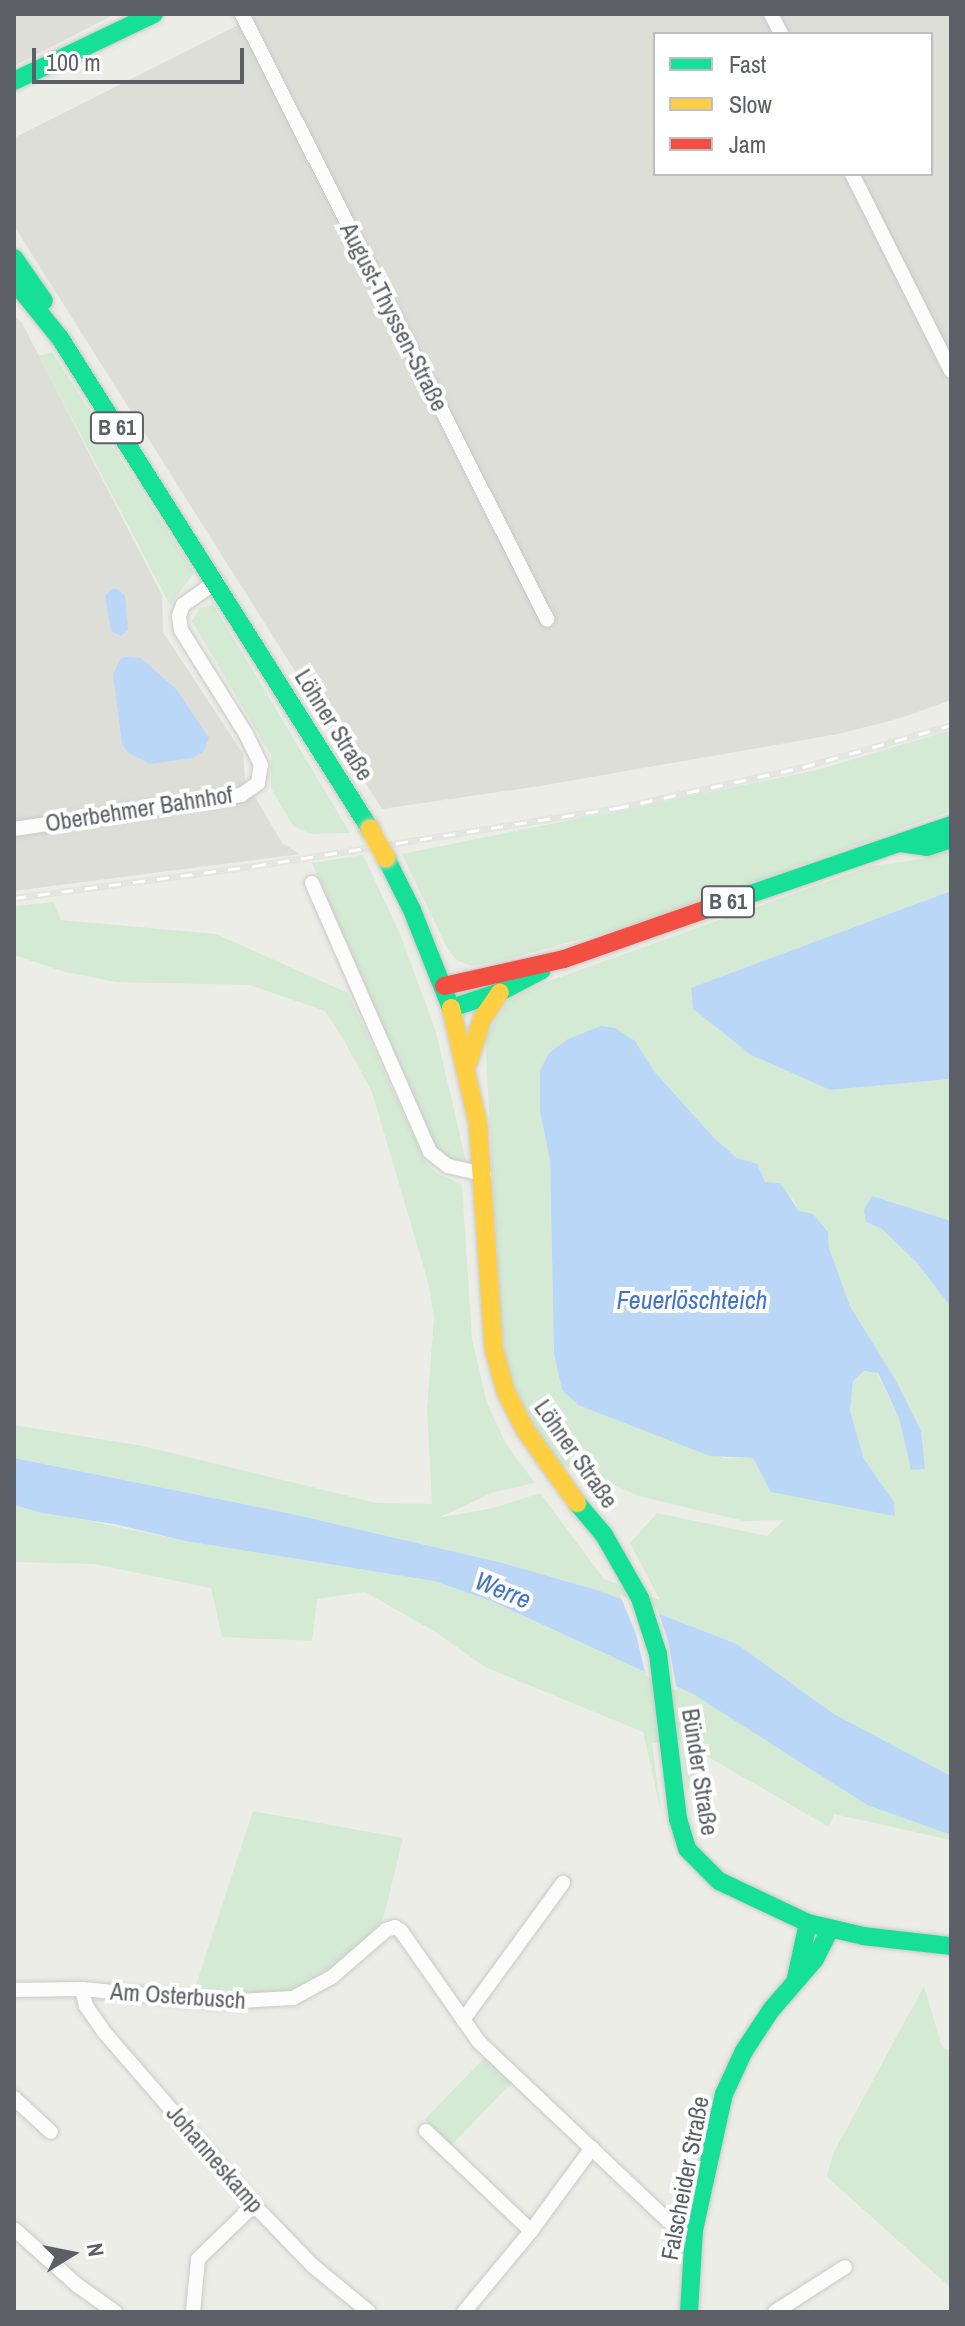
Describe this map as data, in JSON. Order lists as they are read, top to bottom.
{
  "streets": {
    "main road": [
      "B 61",
      "Löhner Straße",
      "Bünder Straße",
      "Falscheider Straße"
    ],
    "street": [
      "August-Thyssen-Straße",
      "Oberbehmer Bahnhof",
      "Am Osterbusch",
      "Johanneskamp"
    ]
  },
  "crossings": [
    ["B 61", "Löhner Straße"],
    ["Löhner Straße", "Oberbehmer Bahnhof"],
    ["Löhner Straße", "Bünder Straße"],
    ["Bünder Straße", "Falscheider Straße"],
    ["Am Osterbusch", "Johanneskamp"],
    ["Am Osterbusch", "Falscheider Straße"]
  ],
  "water": ["Feuerlöschteich", "Werre"],
  "legend": ["Fast", "Slow", "Jam"],
  "scale_bar": "100 m",
  "north": "right"
}
